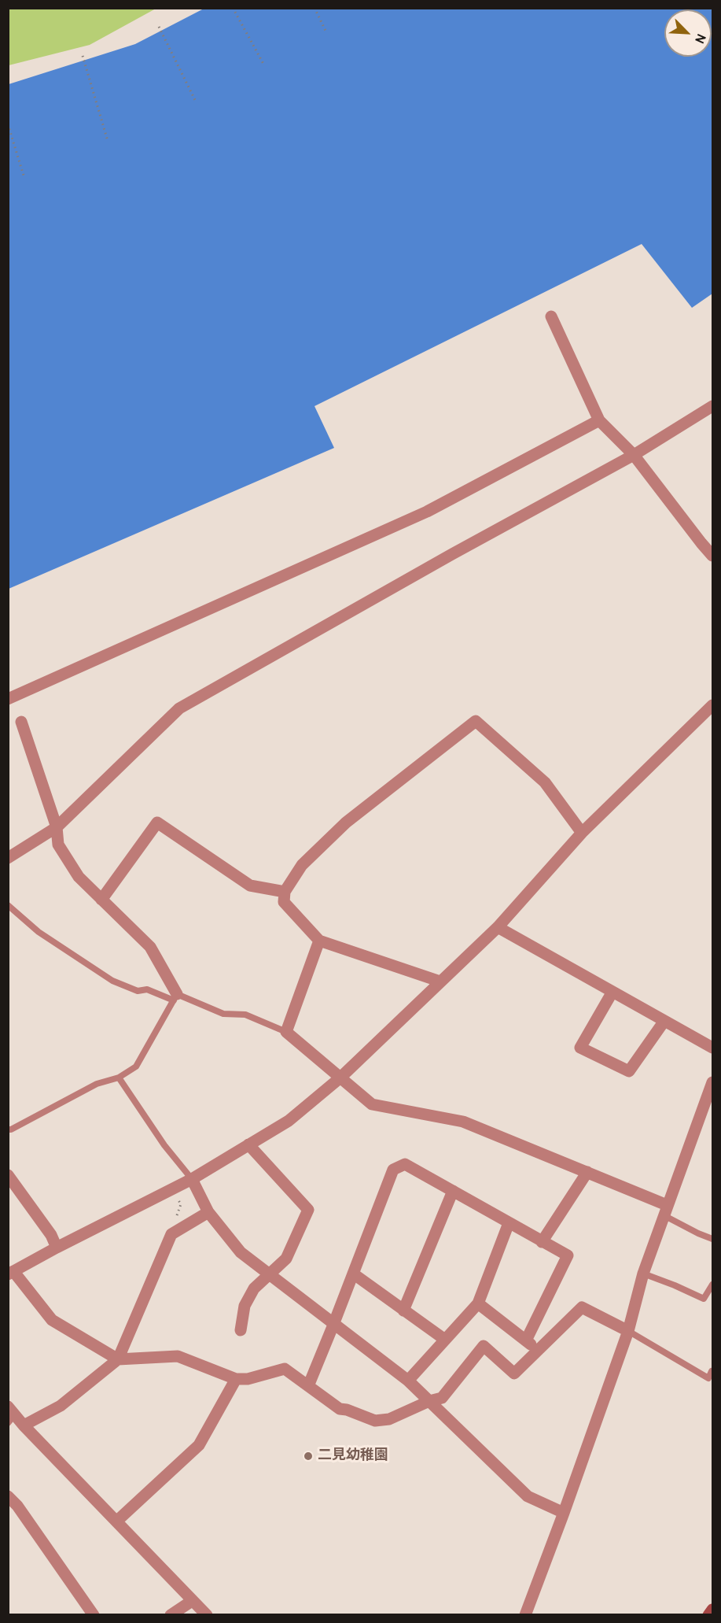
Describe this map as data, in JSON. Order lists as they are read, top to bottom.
{
  "places": ["二見幼稚園"],
  "north": "bottom right"
}
